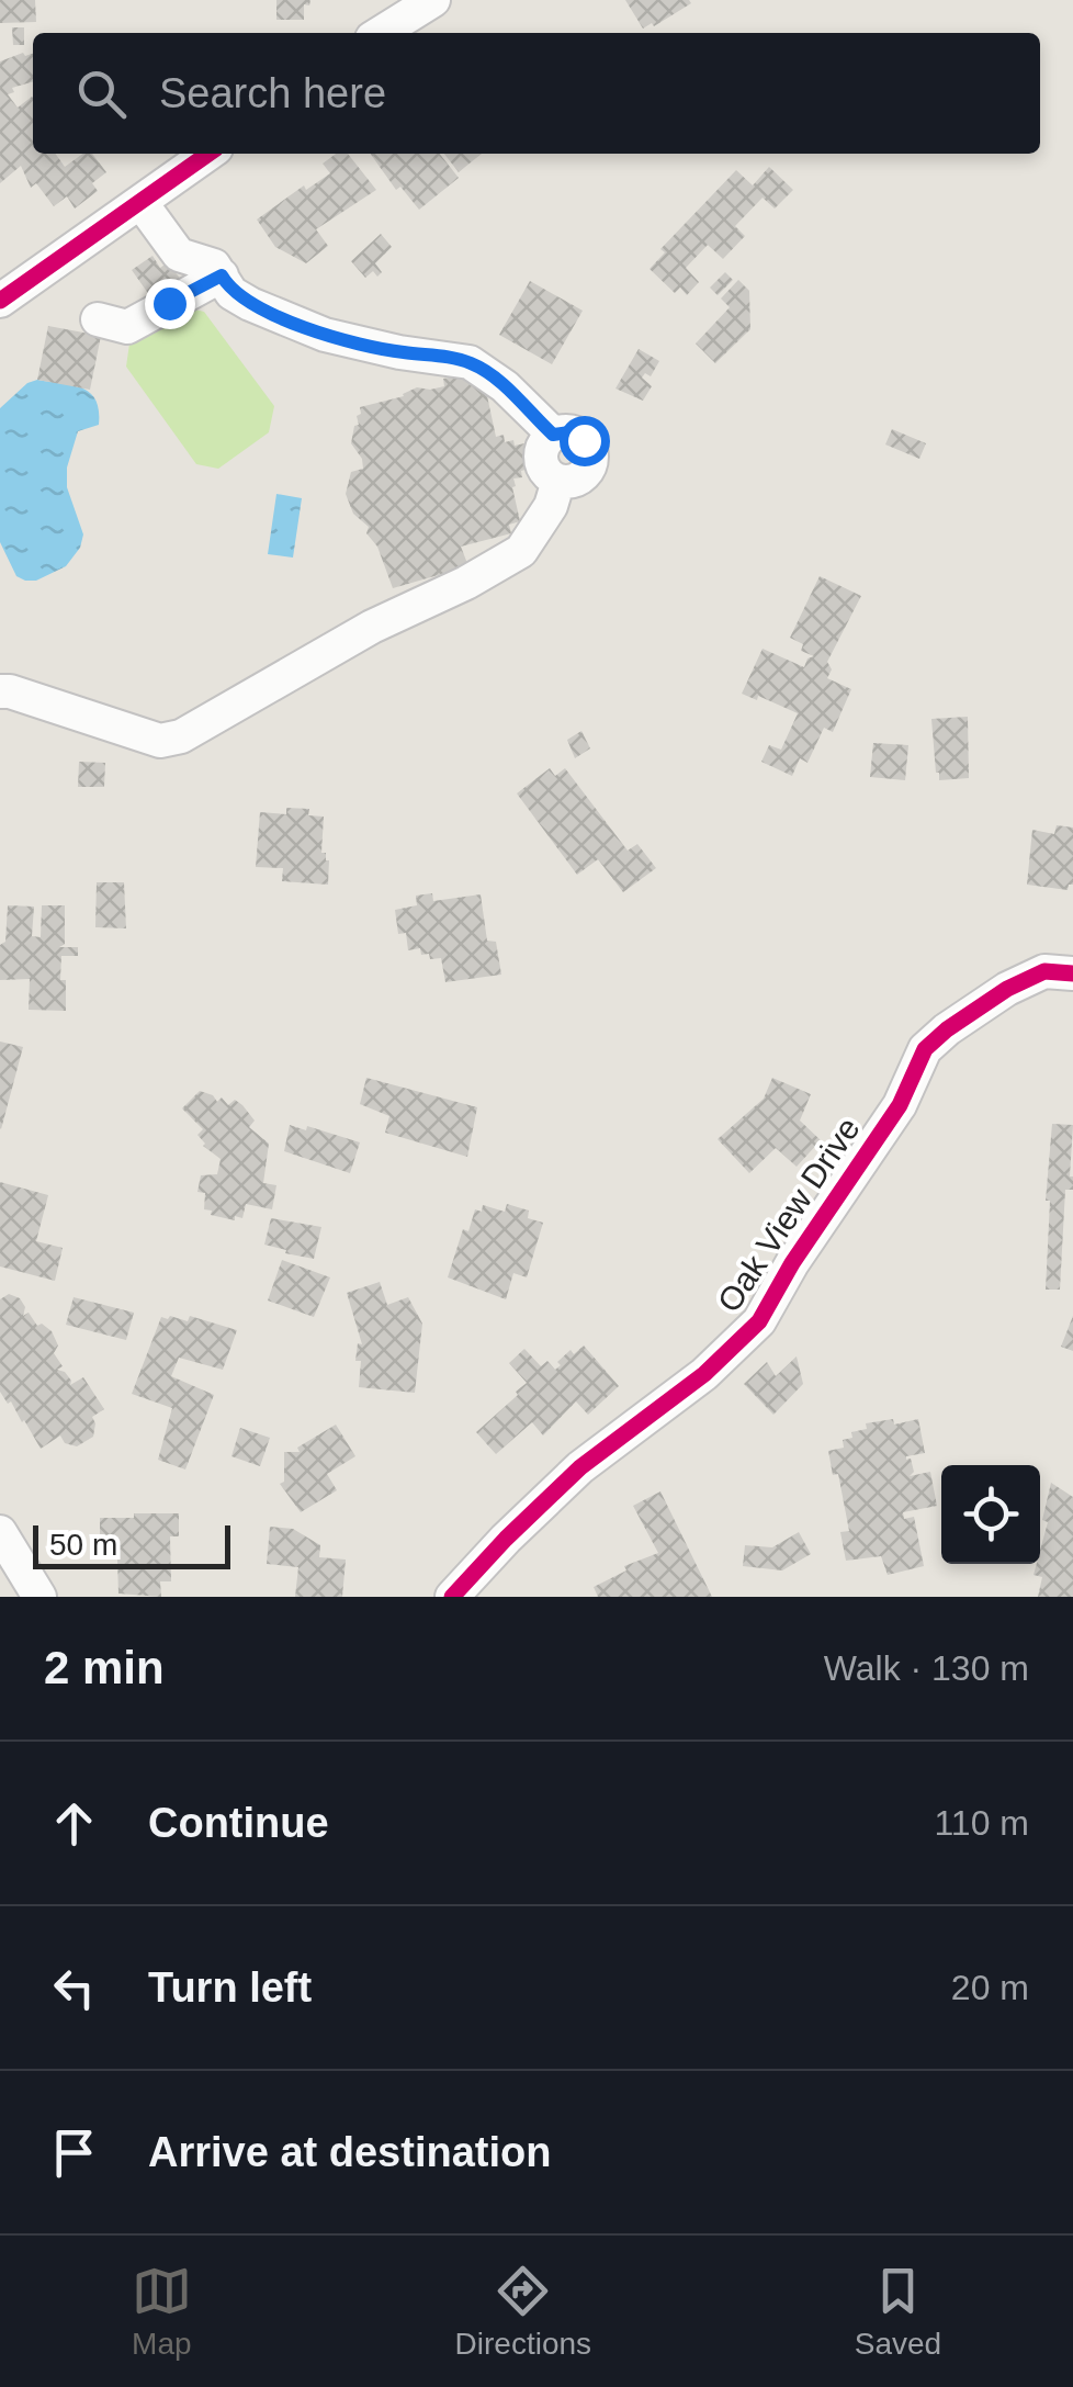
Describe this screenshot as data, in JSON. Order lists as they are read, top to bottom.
{
  "streets": {
    "street": ["Oak View Drive"]
  },
  "scale_bar": "50 m",
  "page": {
    "search": "Search here",
    "scale": "50 m",
    "heading": ["2 min", "Walk · 130 m"],
    "list": [
      ["Continue", "110 m"],
      ["Turn left", "20 m"],
      "Arrive at destination"
    ],
    "nav": ["Map", "Directions", "Saved"]
  }
}
